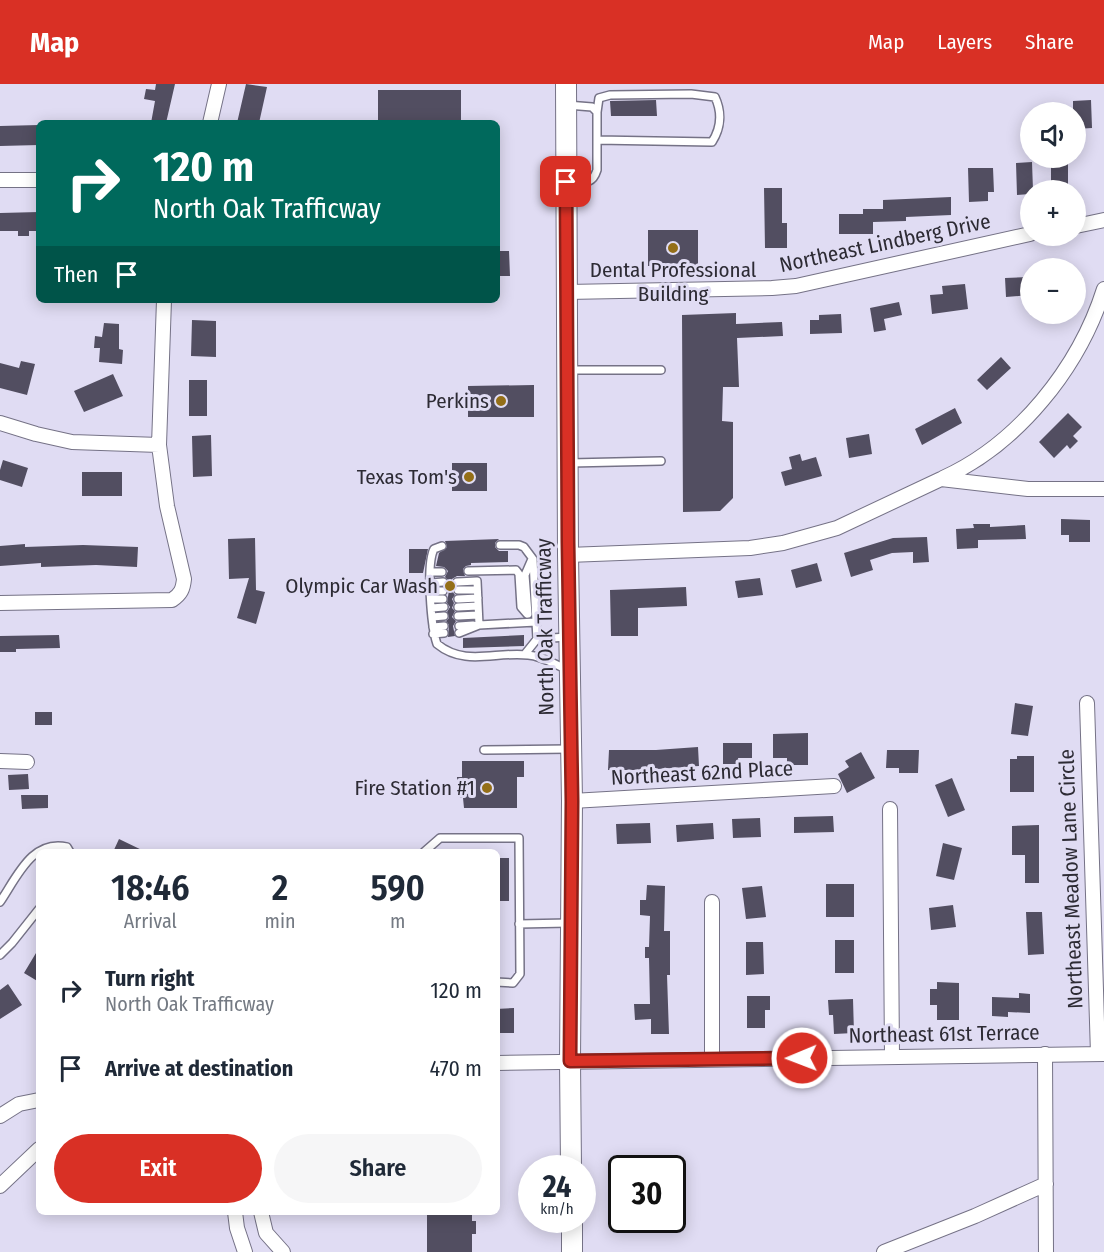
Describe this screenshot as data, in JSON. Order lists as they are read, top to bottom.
{
  "streets": {
    "main road": ["North Oak Trafficway"],
    "street": [
      "Northeast Lindberg Drive",
      "Northeast 62nd Place",
      "Northeast Meadow Lane Circle",
      "Northeast 61st Terrace"
    ]
  },
  "crossings": [
    ["Northeast Lindberg Drive", "North Oak Trafficway"],
    ["North Oak Trafficway", "Northeast 62nd Place"],
    ["North Oak Trafficway", "Northeast 61st Terrace"],
    ["Northeast Meadow Lane Circle", "Northeast 61st Terrace"]
  ],
  "places": [
    "Dental Professional Building",
    "Perkins",
    "Texas Tom's",
    "Olympic Car Wash",
    "Fire Station #1"
  ],
  "page": {
    "header": "Map",
    "nav": ["Map", "Layers", "Share"],
    "map_buttons": ["+", "−"],
    "turn": ["120 m", "North Oak Trafficway"],
    "then": "Then",
    "eta": [
      "18:46",
      "Arrival",
      "2",
      "min",
      "590",
      "m"
    ],
    "list": [
      {
        "name": "Turn right",
        "note": "North Oak Trafficway",
        "value": "120 m"
      },
      {
        "name": "Arrive at destination",
        "value": "470 m"
      }
    ],
    "buttons": ["Exit", "Share"],
    "speed": "24 km/h",
    "limit": "30"
  }
}
